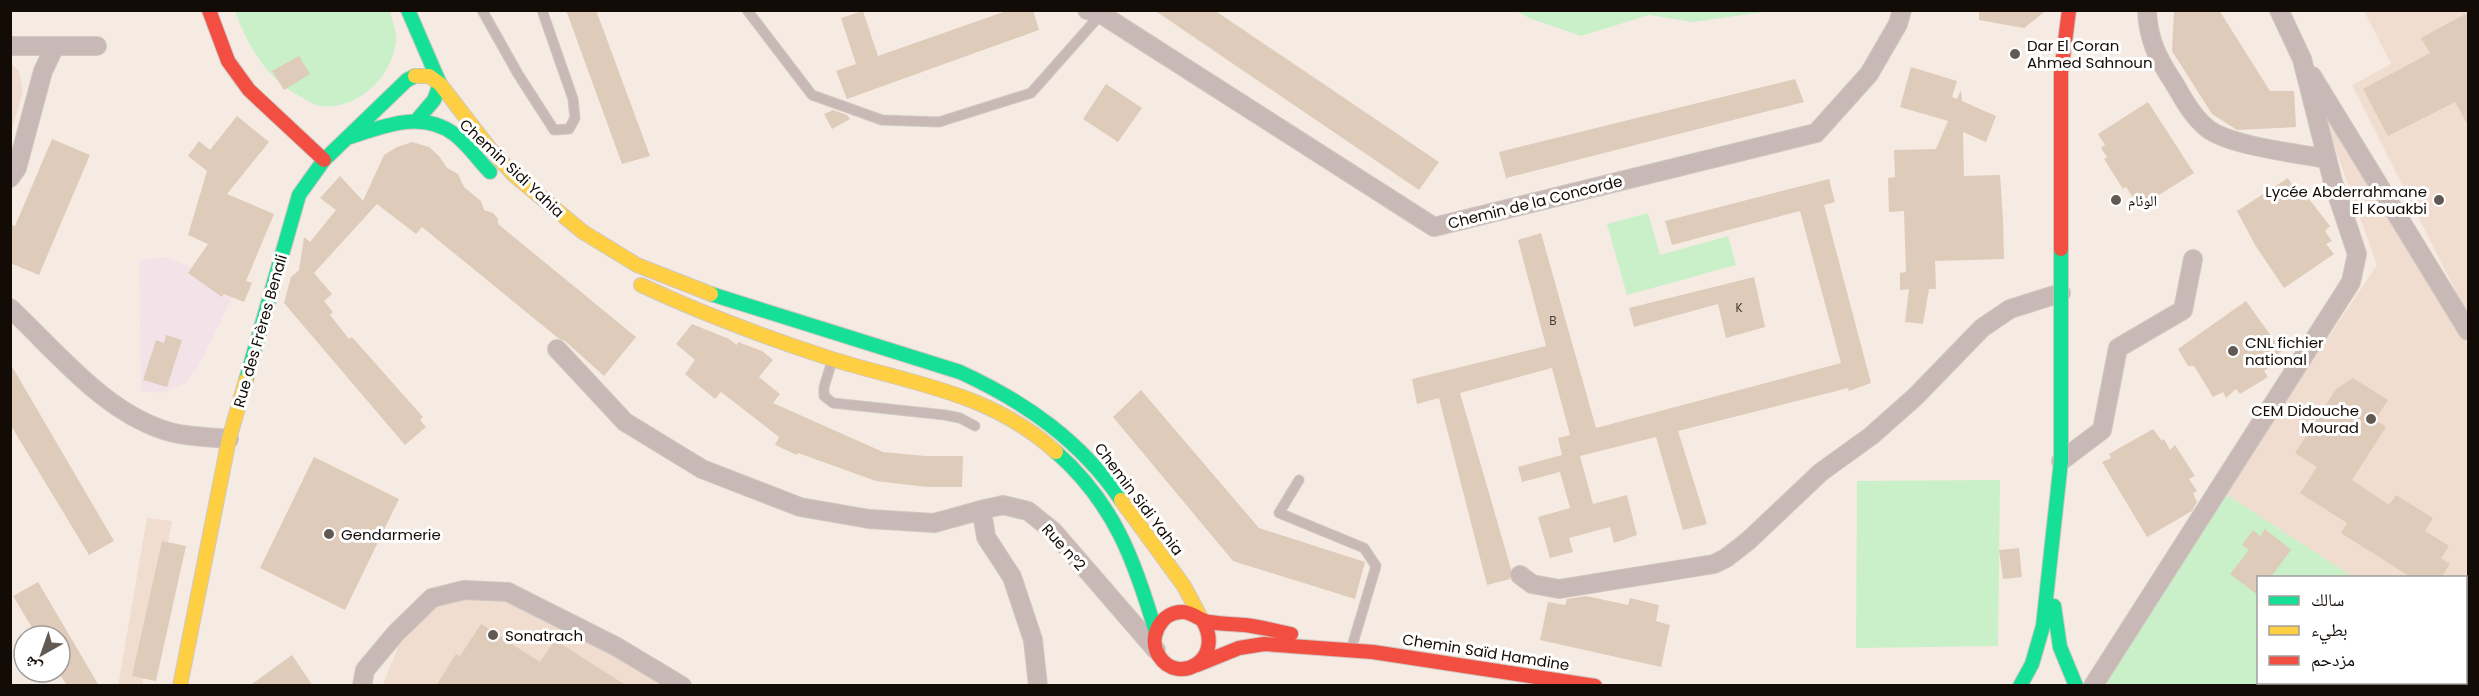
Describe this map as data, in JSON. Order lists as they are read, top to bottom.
{
  "streets": {
    "main road": ["Chemin Sidi Yahia", "Rue des Frères Benali", "Chemin Saïd Hamdine"],
    "street": ["Chemin de la Concorde", "Rue n°2"]
  },
  "crossings": [
    ["Chemin Sidi Yahia", "Rue des Frères Benali"],
    ["Chemin Sidi Yahia", "Rue n°2"]
  ],
  "places": [
    "Dar El Coran Ahmed Sahnoun",
    "الوئام",
    "Lycée Abderrahmane El Kouakbi",
    "CNL fichier national",
    "CEM Didouche Mourad",
    "Gendarmerie",
    "Sonatrach"
  ],
  "house_numbers": ["K", "B"],
  "legend": ["سالك", "بطيء", "مزدحم"],
  "north": "bottom left"
}
